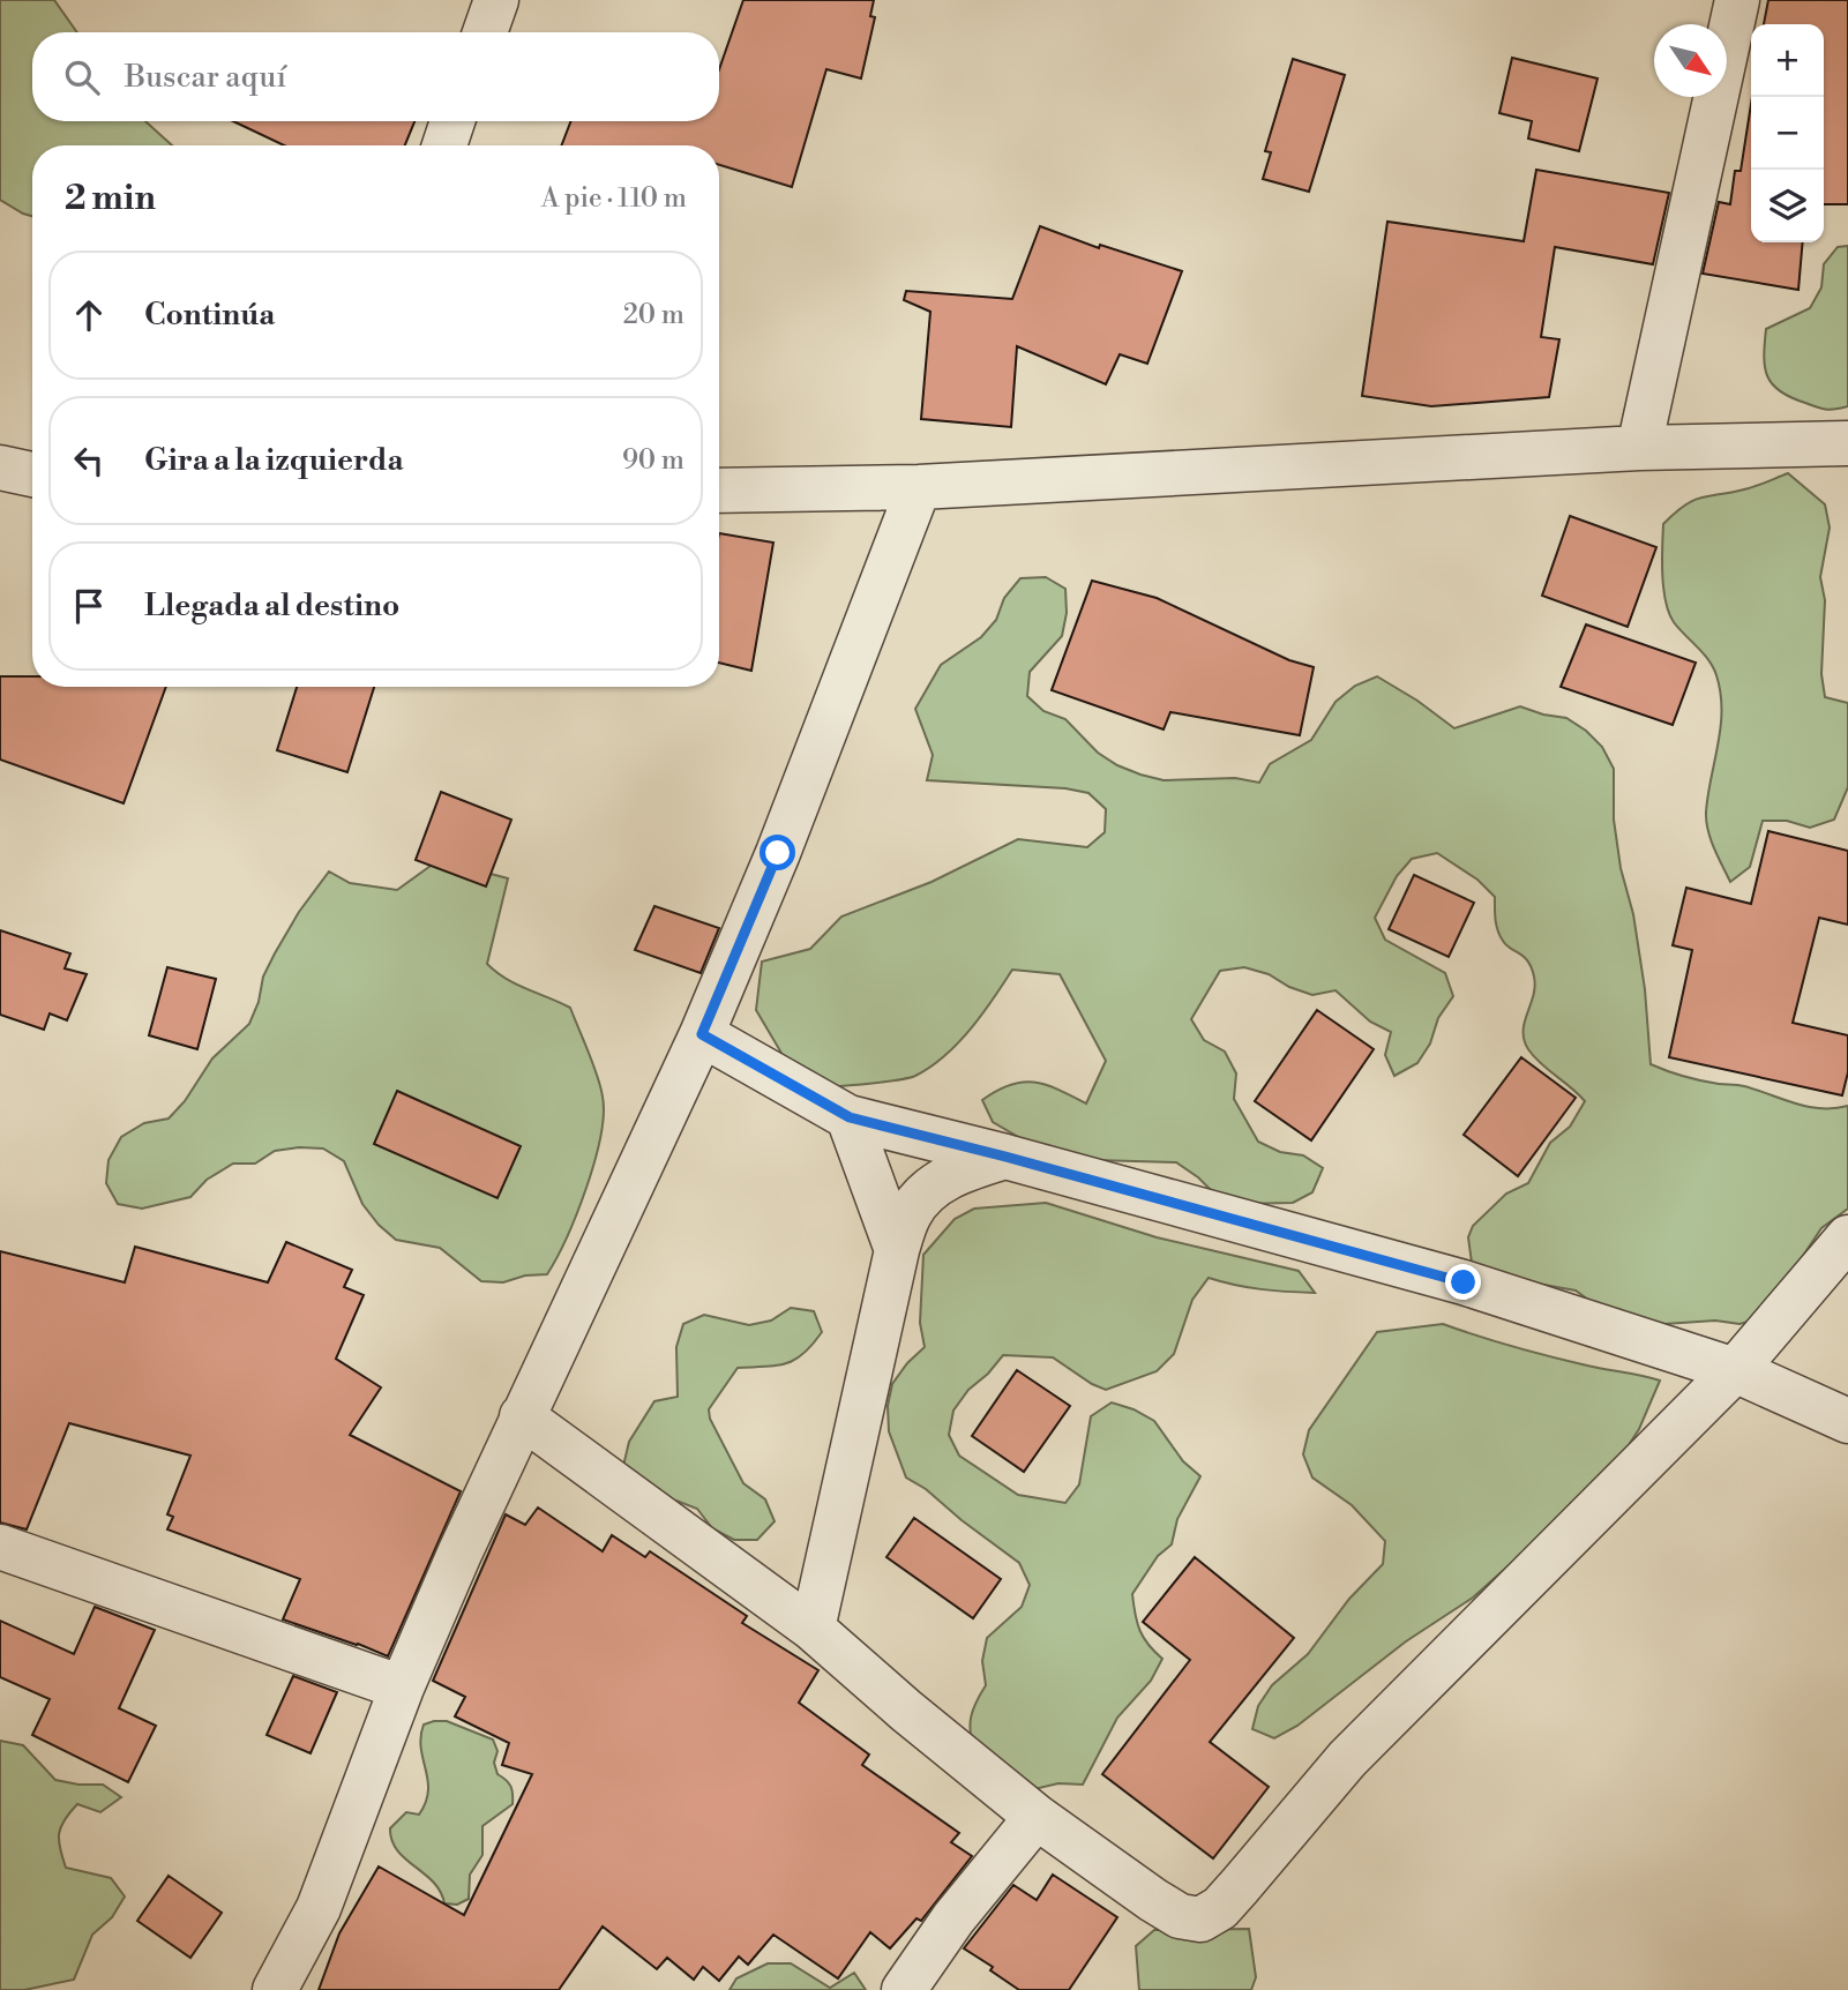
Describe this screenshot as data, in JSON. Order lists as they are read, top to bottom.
{
  "north": "bottom right",
  "page": {
    "map_buttons": ["+", "−"],
    "search": "Buscar aquí",
    "heading": ["2 min", "A pie · 110 m"],
    "list": [
      ["Continúa", "20 m"],
      ["Gira a la izquierda", "90 m"],
      "Llegada al destino"
    ]
  }
}
